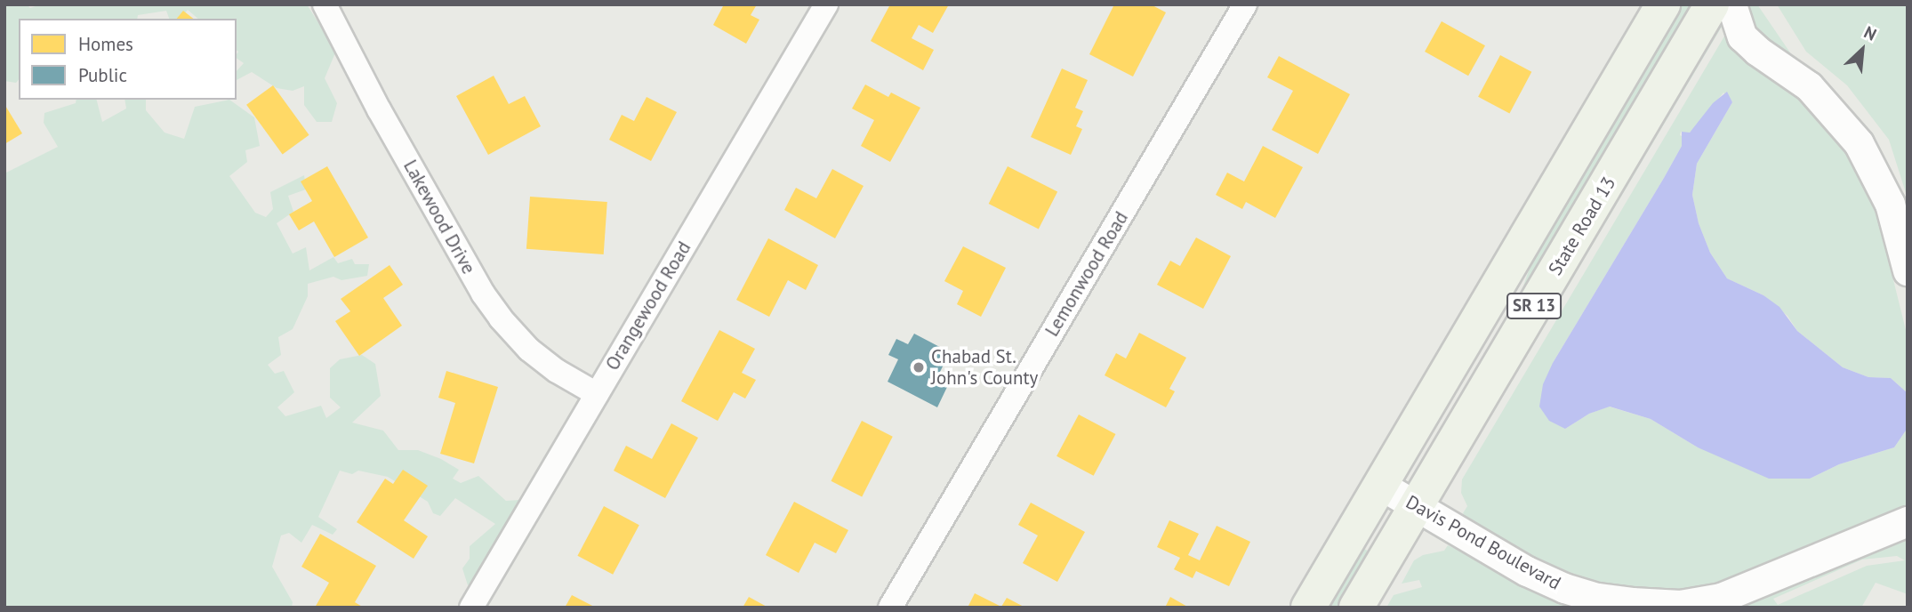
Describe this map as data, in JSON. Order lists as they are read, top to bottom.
{
  "streets": {
    "main road": ["State Road 13", "SR 13"],
    "street": [
      "Lakewood Drive",
      "Lemonwood Road",
      "Orangewood Road",
      "Davis Pond Boulevard"
    ]
  },
  "crossings": [
    ["Lakewood Drive", "Orangewood Road"],
    ["State Road 13", "Davis Pond Boulevard"],
    ["SR 13", "Davis Pond Boulevard"]
  ],
  "places": ["Chabad St. John's County"],
  "legend": ["Homes", "Public"],
  "north": "top right"
}
